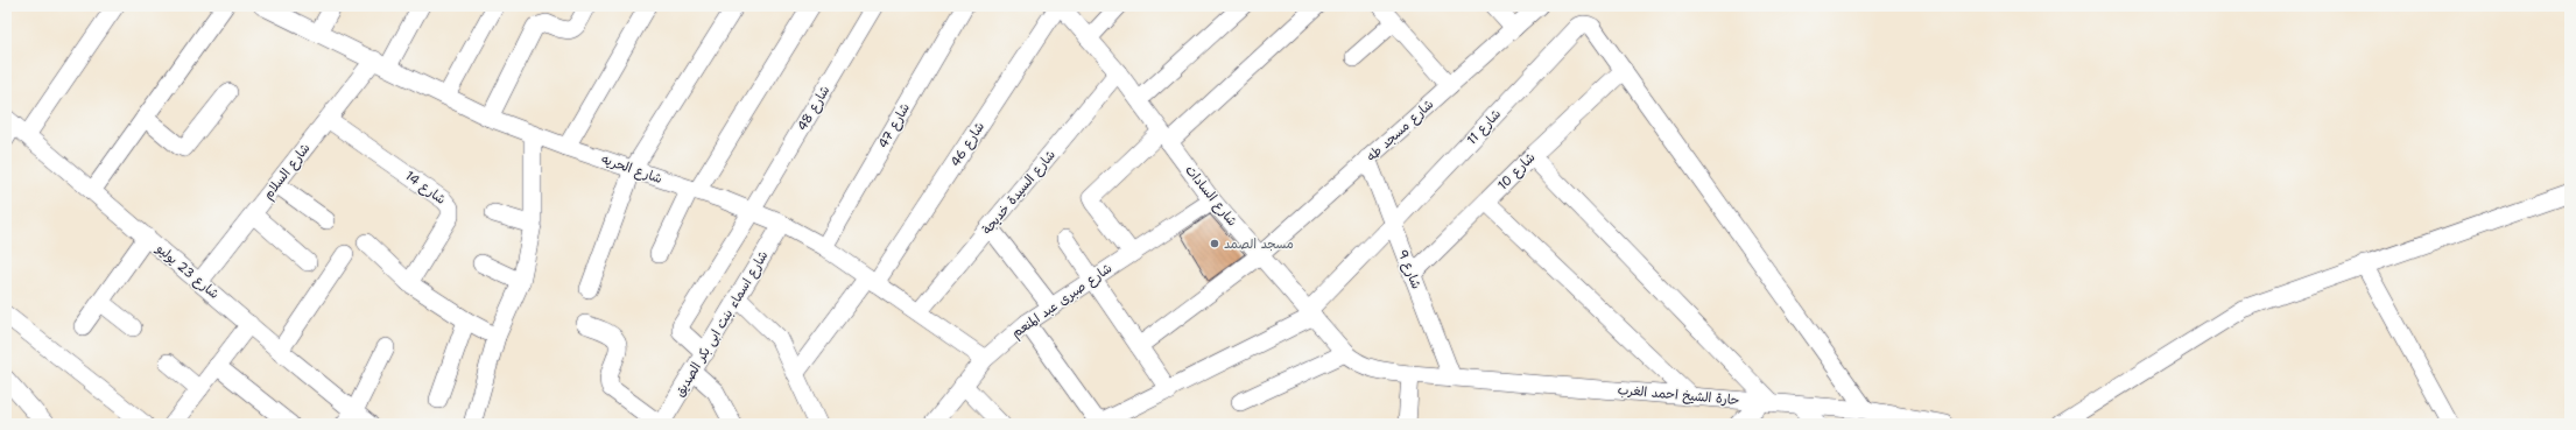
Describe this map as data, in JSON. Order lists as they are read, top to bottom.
{
  "streets": {
    "street": [
      "شارع 48",
      "شارع 47",
      "شارع 11",
      "شارع مسجد طه",
      "شارع 46",
      "شارع الحريه",
      "شارع السلام",
      "شارع 10",
      "شارع 14",
      "شارع السيدة خديجة",
      "شارع السادات",
      "شارع 9",
      "شارع 23 يوليو",
      "شارع صبرى عبد المنعم",
      "شارع اسماء بنت ابى بكر الصديق",
      "حارة الشيخ احمد الغرب"
    ]
  },
  "crossings": [
    ["شارع 48", "شارع الحريه"],
    ["شارع 48", "شارع اسماء بنت ابى بكر الصديق"],
    ["شارع 47", "شارع الحريه"],
    ["شارع 11", "شارع 10"],
    ["شارع 11", "شارع السادات"],
    ["شارع 11", "شارع 9"],
    ["شارع 11", "شارع صبرى عبد المنعم"],
    ["شارع مسجد طه", "شارع السادات"],
    ["شارع مسجد طه", "شارع 9"],
    ["شارع 46", "شارع الحريه"],
    ["شارع 46", "شارع السادات"],
    ["شارع الحريه", "شارع السلام"],
    ["شارع الحريه", "شارع السيدة خديجة"],
    ["شارع الحريه", "شارع صبرى عبد المنعم"],
    ["شارع الحريه", "شارع اسماء بنت ابى بكر الصديق"],
    ["شارع السلام", "شارع 14"],
    ["شارع السلام", "شارع 23 يوليو"],
    ["شارع 10", "شارع 9"],
    ["شارع السيدة خديجة", "شارع السادات"],
    ["شارع السادات", "شارع صبرى عبد المنعم"],
    ["شارع السادات", "حارة الشيخ احمد الغرب"],
    ["شارع 9", "حارة الشيخ احمد الغرب"]
  ],
  "places": ["مسجد الصمد"]
}
